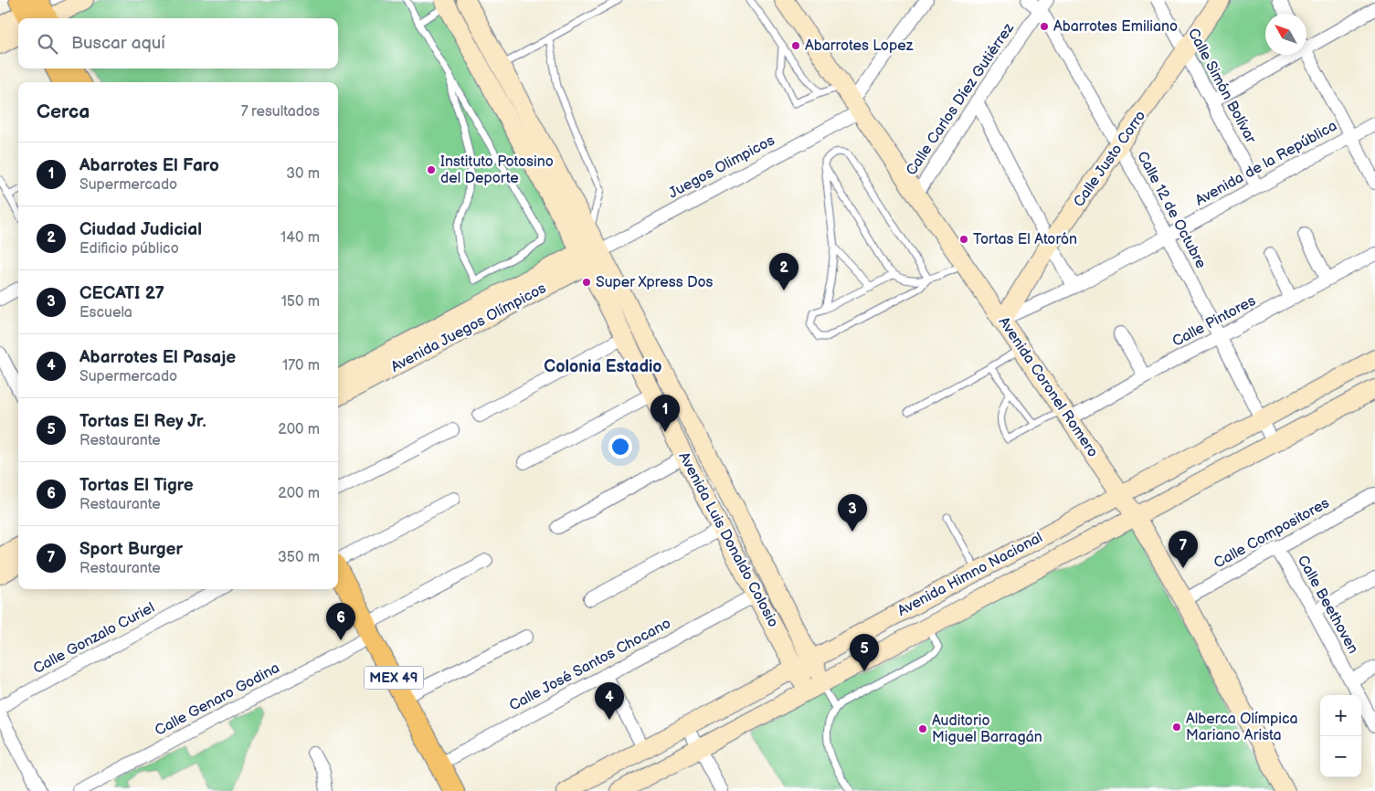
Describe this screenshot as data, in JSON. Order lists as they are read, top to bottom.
{
  "streets": {
    "main road": [
      "Calle Justo Corro",
      "Avenida Juegos Olímpicos",
      "Avenida Coronel Romero",
      "Avenida Luis Donaldo Colosio",
      "Avenida Himno Nacional",
      "MEX 49"
    ],
    "street": [
      "Calle Simón Bolívar",
      "Calle Carlos Díez Gutiérrez",
      "Avenida de la República",
      "Juegos Olimpicos",
      "Calle 12 de Octubre",
      "Calle Pintores",
      "Calle Compositores",
      "Calle Beethoven",
      "Calle Gonzalo Curiel",
      "Calle José Santos Chocano",
      "Calle Genaro Godina"
    ]
  },
  "crossings": [
    ["Calle Simón Bolívar", "Calle Justo Corro"],
    ["Calle Simón Bolívar", "Avenida de la República"],
    ["Calle Carlos Díez Gutiérrez", "Calle 12 de Octubre"],
    ["Calle Carlos Díez Gutiérrez", "Avenida Coronel Romero"],
    ["Calle Justo Corro", "Avenida de la República"],
    ["Calle Justo Corro", "Calle 12 de Octubre"],
    ["Calle Justo Corro", "Avenida Coronel Romero"],
    ["Avenida de la República", "Calle 12 de Octubre"],
    ["Avenida de la República", "Avenida Coronel Romero"],
    ["Juegos Olimpicos", "Avenida Juegos Olímpicos"],
    ["Juegos Olimpicos", "Avenida Coronel Romero"],
    ["Juegos Olimpicos", "Avenida Luis Donaldo Colosio"],
    ["Calle 12 de Octubre", "Calle Pintores"],
    ["Calle 12 de Octubre", "Avenida Himno Nacional"],
    ["Calle Pintores", "Avenida Coronel Romero"],
    ["Avenida Juegos Olímpicos", "Avenida Luis Donaldo Colosio"],
    ["Avenida Coronel Romero", "Calle Compositores"],
    ["Avenida Coronel Romero", "Avenida Himno Nacional"],
    ["Calle Compositores", "Calle Beethoven"],
    ["Avenida Luis Donaldo Colosio", "Avenida Himno Nacional"],
    ["Avenida Luis Donaldo Colosio", "Calle José Santos Chocano"],
    ["Calle José Santos Chocano", "MEX 49"],
    ["MEX 49", "Calle Genaro Godina"]
  ],
  "districts": ["Colonia Estadio"],
  "places": [
    "Abarrotes Emiliano",
    "Abarrotes Lopez",
    "Instituto Potosino del Deporte",
    "Tortas El Atorón",
    "Super Xpress Dos",
    "Alberca Olímpica Mariano Arista",
    "Auditorio Miguel Barragán"
  ],
  "north": "top left",
  "page": {
    "search": "Buscar aquí",
    "heading": ["Cerca", "7 resultados"],
    "list": [
      {
        "mark": "1",
        "name": "Abarrotes El Faro",
        "note": "Supermercado",
        "value": "30 m"
      },
      {
        "mark": "2",
        "name": "Ciudad Judicial",
        "note": "Edificio público",
        "value": "140 m"
      },
      {
        "mark": "3",
        "name": "CECATI 27",
        "note": "Escuela",
        "value": "150 m"
      },
      {
        "mark": "4",
        "name": "Abarrotes El Pasaje",
        "note": "Supermercado",
        "value": "170 m"
      },
      {
        "mark": "5",
        "name": "Tortas El Rey Jr.",
        "note": "Restaurante",
        "value": "200 m"
      },
      {
        "mark": "6",
        "name": "Tortas El Tigre",
        "note": "Restaurante",
        "value": "200 m"
      },
      {
        "mark": "7",
        "name": "Sport Burger",
        "note": "Restaurante",
        "value": "350 m"
      }
    ],
    "pins": [
      "2",
      "1",
      "3",
      "7",
      "6",
      "5",
      "4"
    ],
    "map_buttons": ["+", "−"]
  }
}
